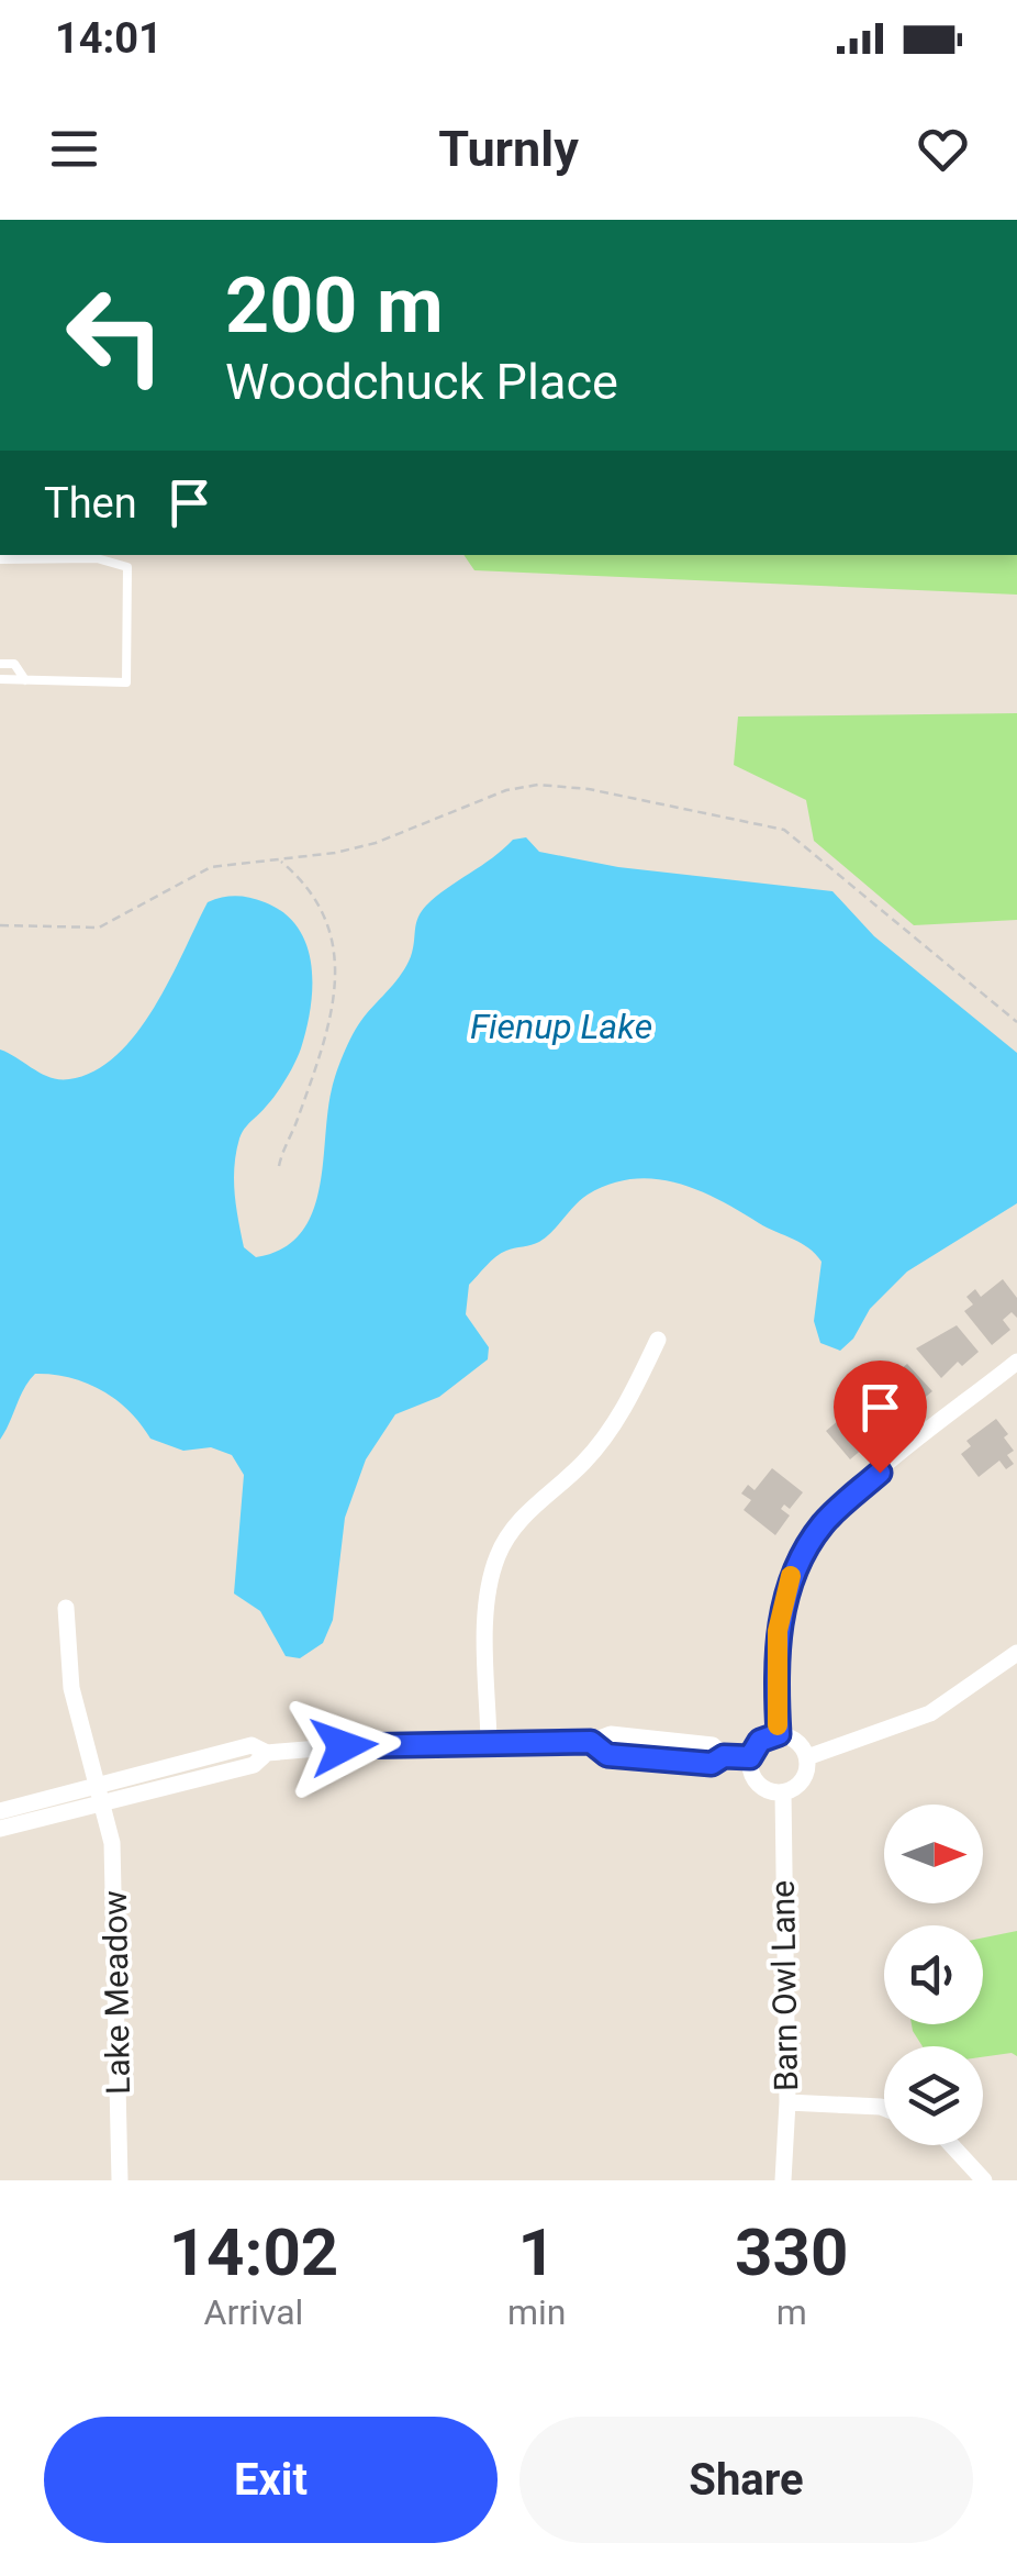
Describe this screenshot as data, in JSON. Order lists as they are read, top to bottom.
{
  "streets": {
    "street": ["Barn Owl Lane", "Lake Meadow"]
  },
  "water": ["Fienup Lake"],
  "north": "right",
  "page": {
    "status": "14:01",
    "header": "Turnly",
    "turn": ["200 m", "Woodchuck Place"],
    "then": "Then",
    "eta": [
      "14:02",
      "Arrival",
      "1",
      "min",
      "330",
      "m"
    ],
    "buttons": ["Exit", "Share"]
  }
}
